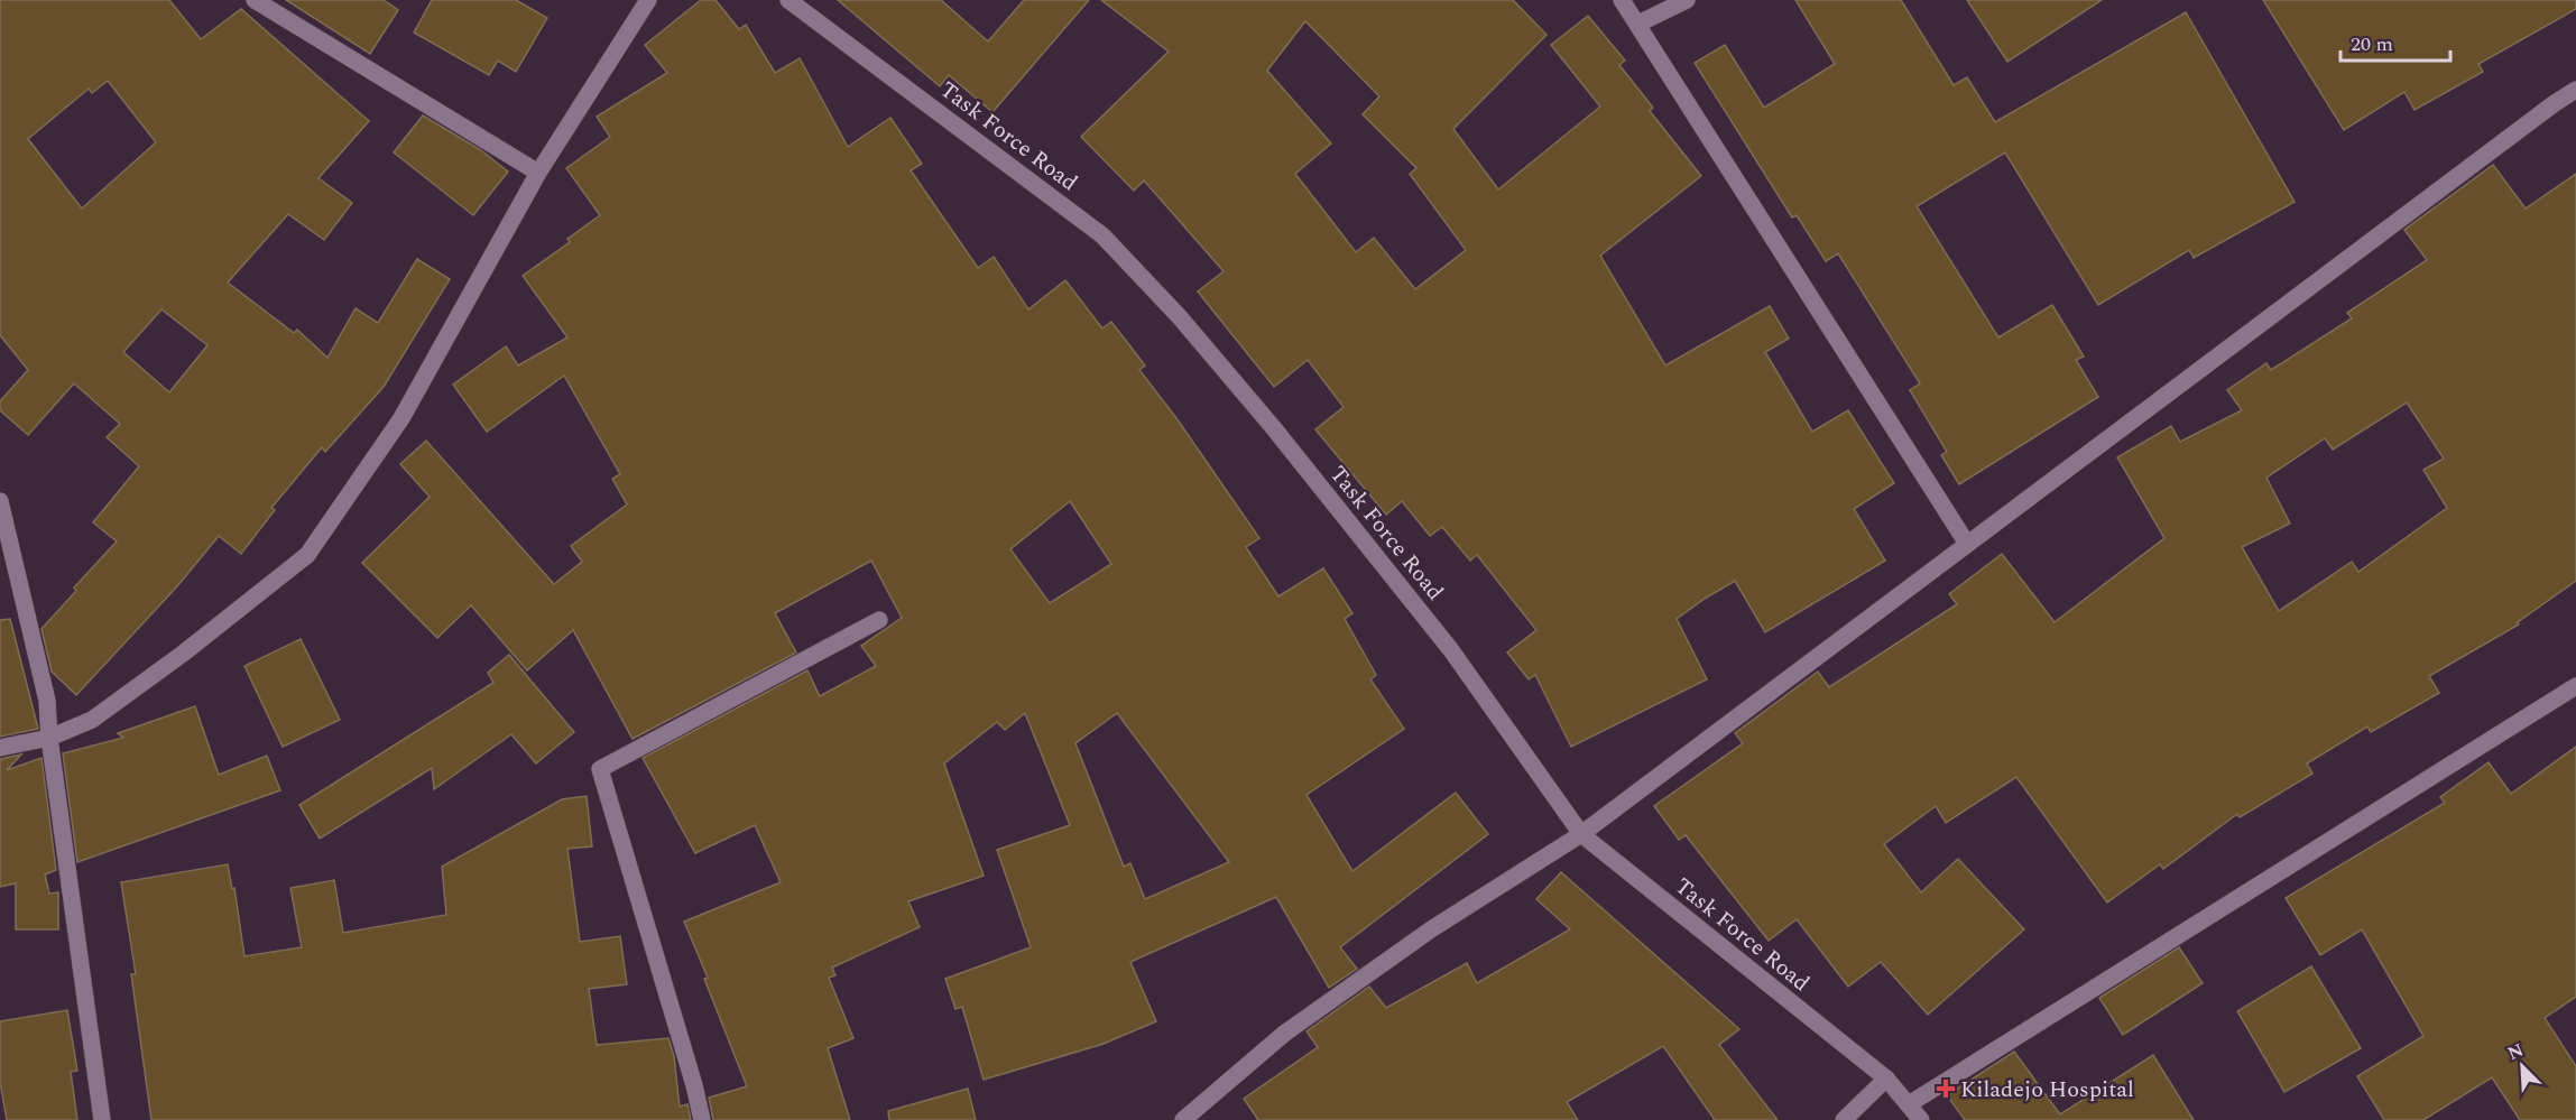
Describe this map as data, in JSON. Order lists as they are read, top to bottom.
{
  "streets": {
    "street": ["Task Force Road"]
  },
  "places": {
    "health": ["Kiladejo Hospital"]
  },
  "scale_bar": "20 m",
  "north": "top left"
}
